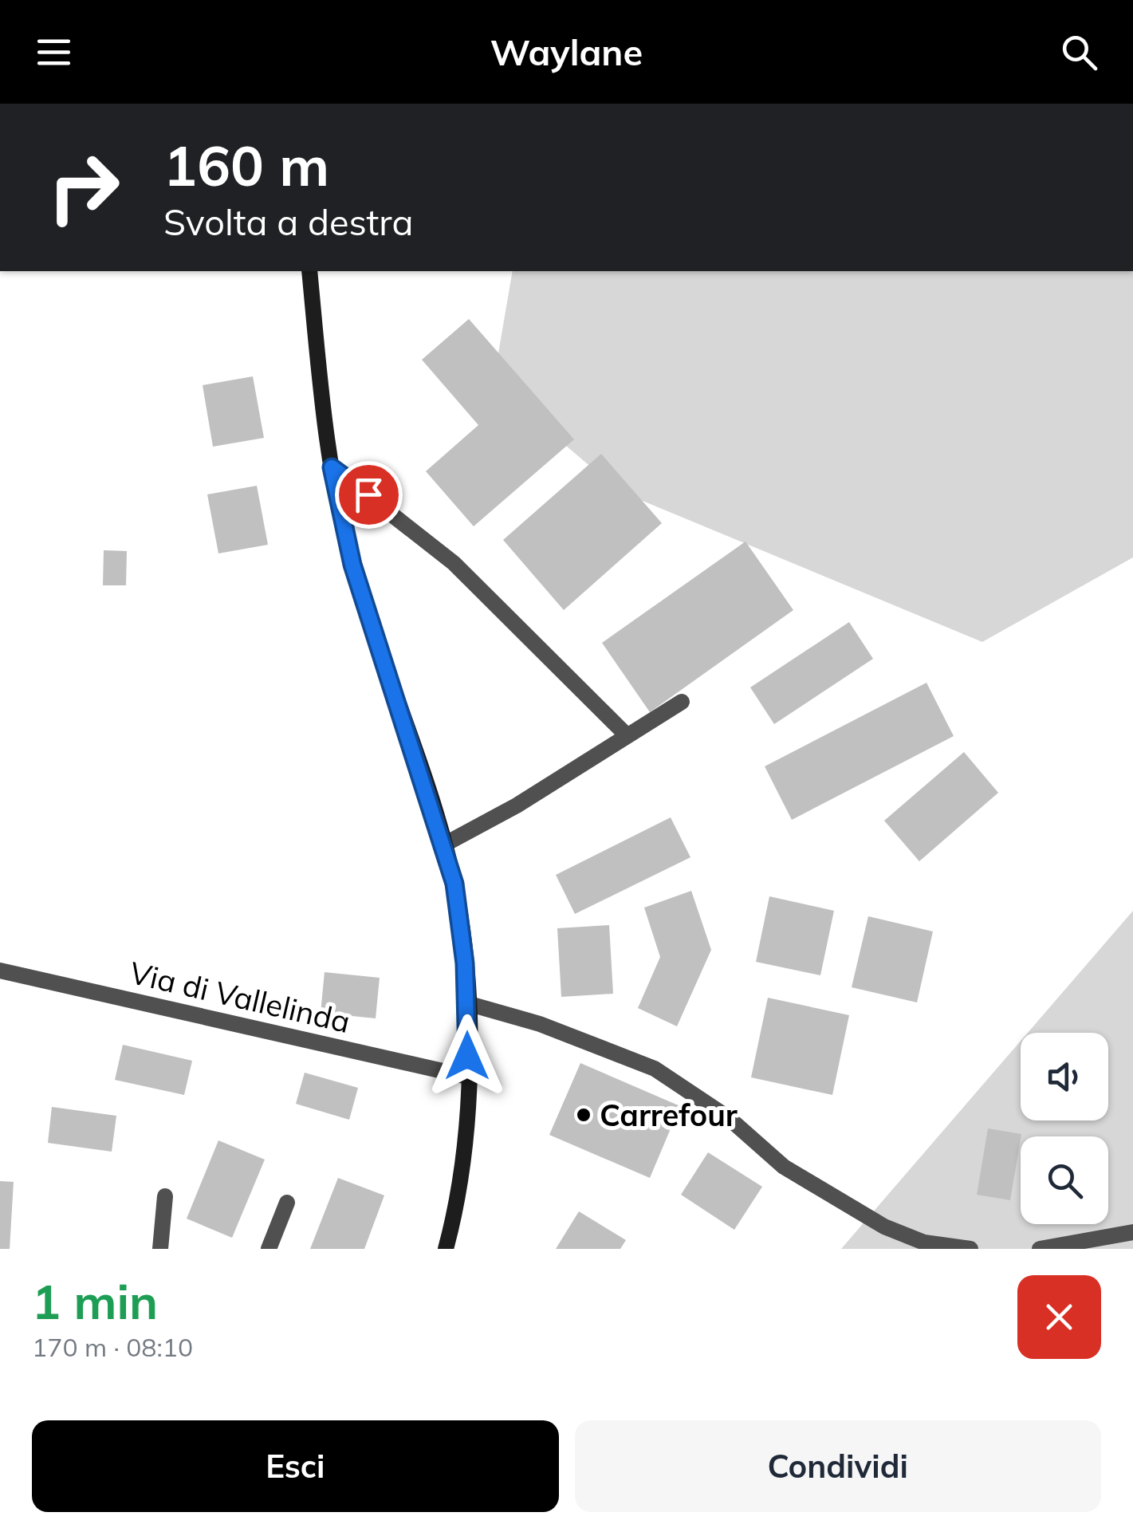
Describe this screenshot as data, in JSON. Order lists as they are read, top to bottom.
{
  "streets": {
    "street": ["Via di Vallelinda"]
  },
  "places": ["Carrefour"],
  "page": {
    "header": "Waylane",
    "turn": ["160 m", "Svolta a destra"],
    "heading": ["1 min", "170 m · 08:10"],
    "buttons": ["Esci", "Condividi"]
  }
}
